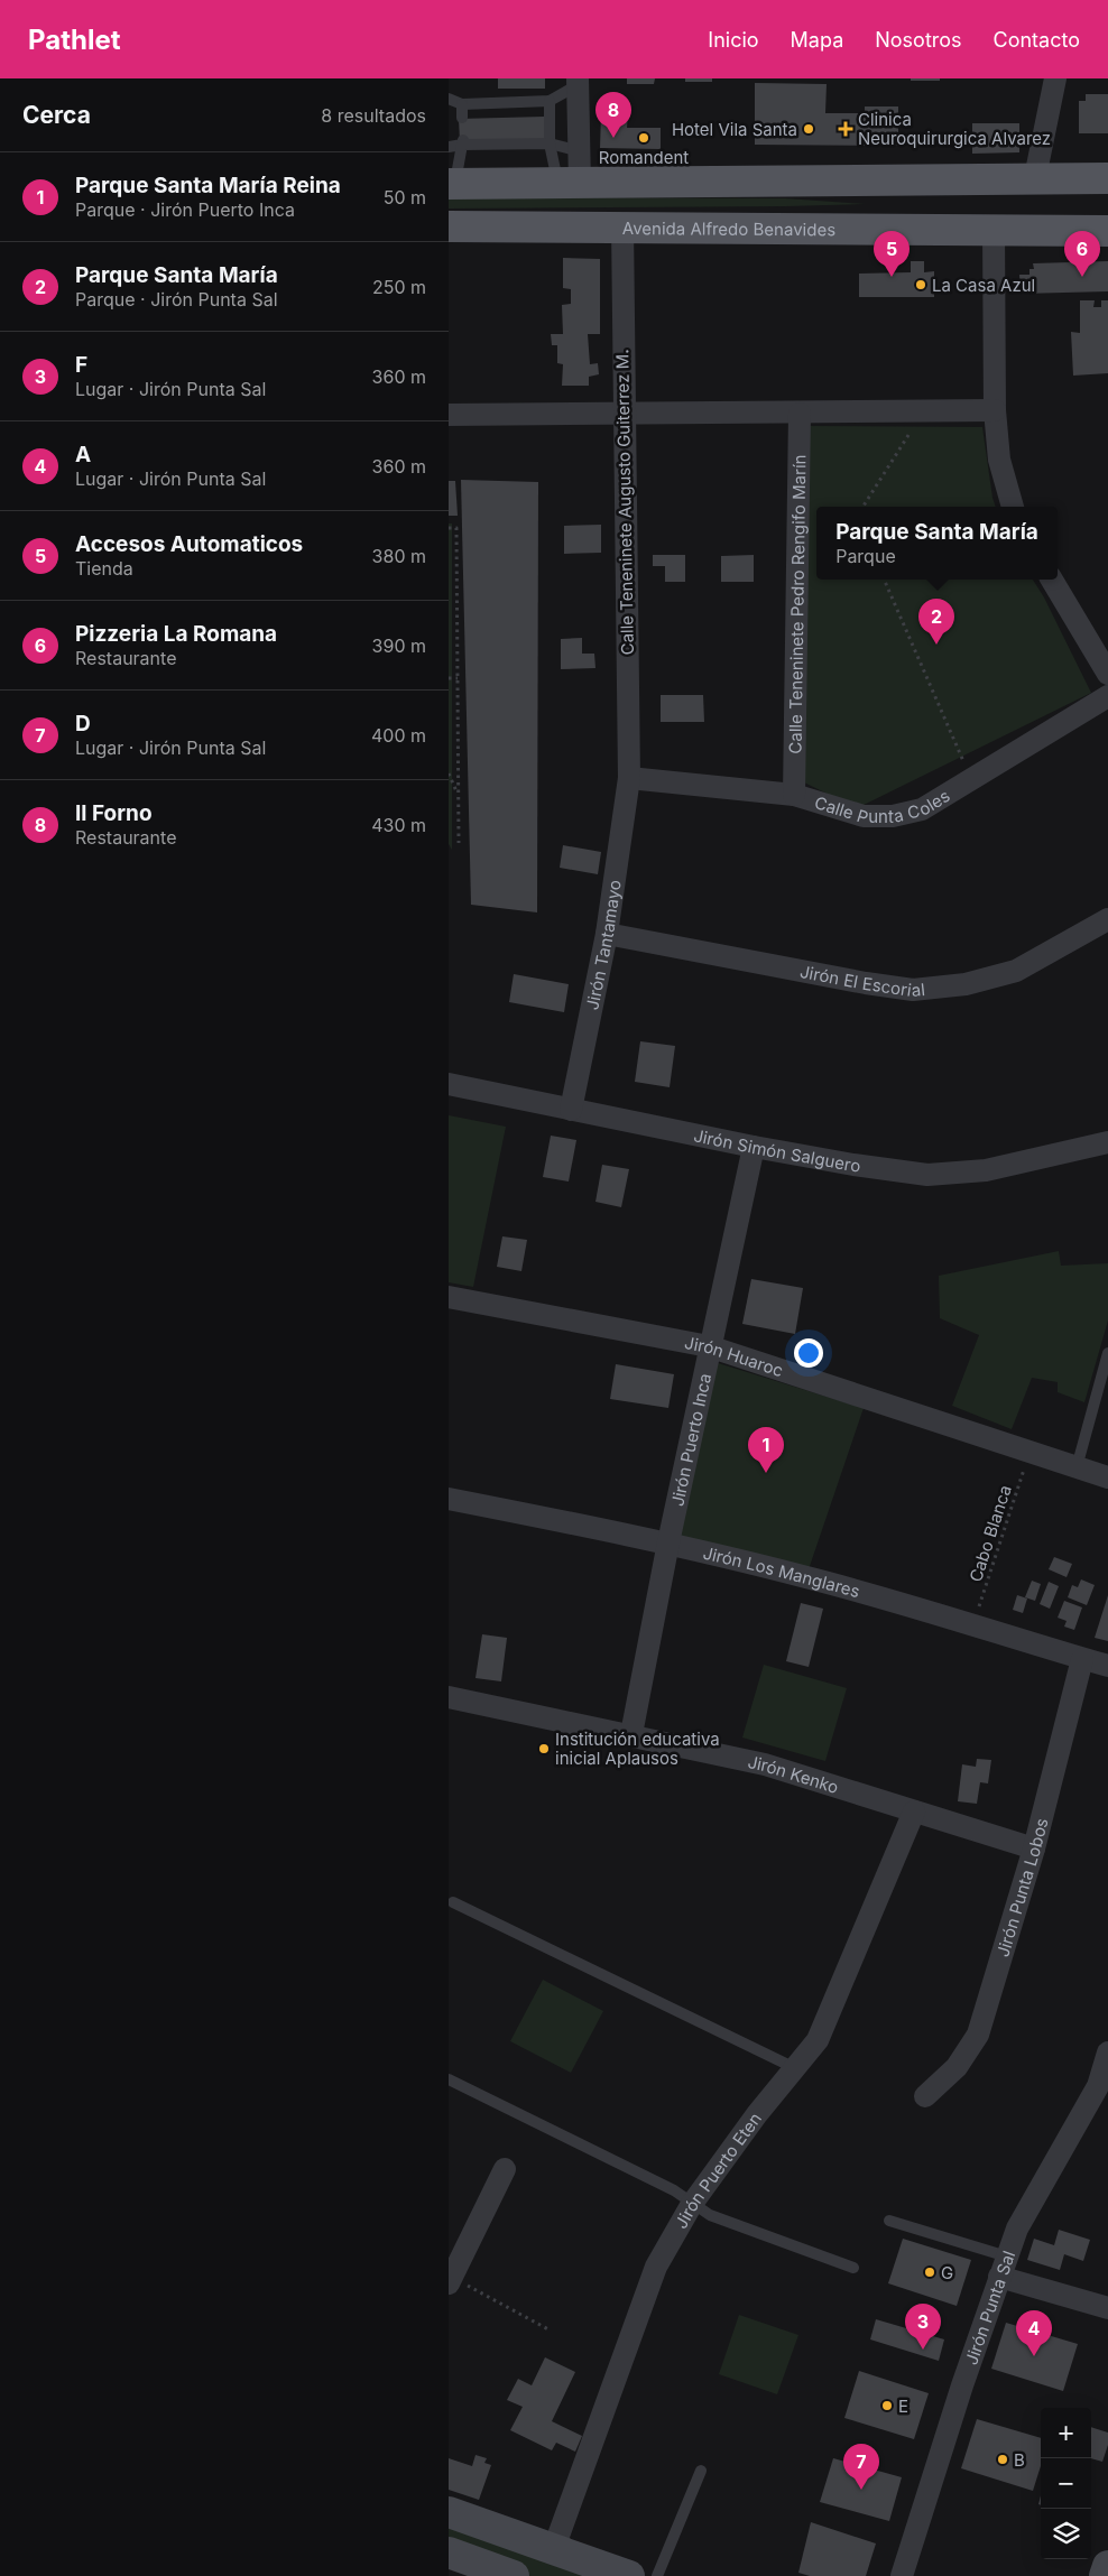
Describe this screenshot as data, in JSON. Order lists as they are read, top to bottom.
{
  "streets": {
    "main road": ["Avenida Alfredo Benavides"],
    "street": [
      "Calle Teneninete Augusto Guiterrez M.",
      "Calle Teneninete Pedro Rengifo Marín",
      "Calle Punta Coles",
      "Jirón Tantamayo",
      "Jirón El Escorial",
      "Jirón Simón Salguero",
      "Jirón Huaroc",
      "Jirón Puerto Inca",
      "Jirón Los Manglares",
      "Jirón Kenko",
      "Jirón Punta Lobos",
      "Jirón Puerto Eten",
      "Jirón Punta Sal"
    ],
    "path": ["Cabo Blanca"]
  },
  "crossings": [
    ["Avenida Alfredo Benavides", "Calle Teneninete Augusto Guiterrez M."],
    ["Calle Teneninete Augusto Guiterrez M.", "Calle Punta Coles"],
    ["Calle Teneninete Augusto Guiterrez M.", "Jirón Tantamayo"],
    ["Calle Teneninete Pedro Rengifo Marín", "Calle Punta Coles"],
    ["Calle Punta Coles", "Jirón Tantamayo"],
    ["Jirón Tantamayo", "Jirón El Escorial"],
    ["Jirón Tantamayo", "Jirón Simón Salguero"],
    ["Jirón Simón Salguero", "Jirón Puerto Inca"],
    ["Jirón Huaroc", "Jirón Puerto Inca"],
    ["Jirón Huaroc", "Cabo Blanca"],
    ["Jirón Puerto Inca", "Jirón Los Manglares"],
    ["Jirón Puerto Inca", "Jirón Kenko"],
    ["Cabo Blanca", "Jirón Los Manglares"],
    ["Jirón Los Manglares", "Jirón Punta Lobos"],
    ["Jirón Kenko", "Jirón Punta Lobos"],
    ["Jirón Kenko", "Jirón Puerto Eten"]
  ],
  "places": {
    "other": [
      "Hotel Vila Santa",
      "Romandent",
      "La Casa Azul",
      "Institución educativa inicial Aplausos",
      "G",
      "E",
      "B"
    ],
    "health": ["Clinica Neuroquirurgica Alvarez"]
  },
  "page": {
    "header": "Pathlet",
    "nav": [
      "Inicio",
      "Mapa",
      "Nosotros",
      "Contacto"
    ],
    "heading": ["Cerca", "8 resultados"],
    "pins": [
      "8",
      "5",
      "6",
      "2",
      "1",
      "3",
      "4",
      "7"
    ],
    "list": [
      {
        "mark": "1",
        "name": "Parque Santa María Reina",
        "note": "Parque · Jirón Puerto Inca",
        "value": "50 m"
      },
      {
        "mark": "2",
        "name": "Parque Santa María",
        "note": "Parque · Jirón Punta Sal",
        "value": "250 m"
      },
      {
        "mark": "3",
        "name": "F",
        "note": "Lugar · Jirón Punta Sal",
        "value": "360 m"
      },
      {
        "mark": "4",
        "name": "A",
        "note": "Lugar · Jirón Punta Sal",
        "value": "360 m"
      },
      {
        "mark": "5",
        "name": "Accesos Automaticos",
        "note": "Tienda",
        "value": "380 m"
      },
      {
        "mark": "6",
        "name": "Pizzeria La Romana",
        "note": "Restaurante",
        "value": "390 m"
      },
      {
        "mark": "7",
        "name": "D",
        "note": "Lugar · Jirón Punta Sal",
        "value": "400 m"
      },
      {
        "mark": "8",
        "name": "Il Forno",
        "note": "Restaurante",
        "value": "430 m"
      }
    ],
    "popup": ["Parque Santa María", "Parque"],
    "map_buttons": ["+", "−"]
  }
}
